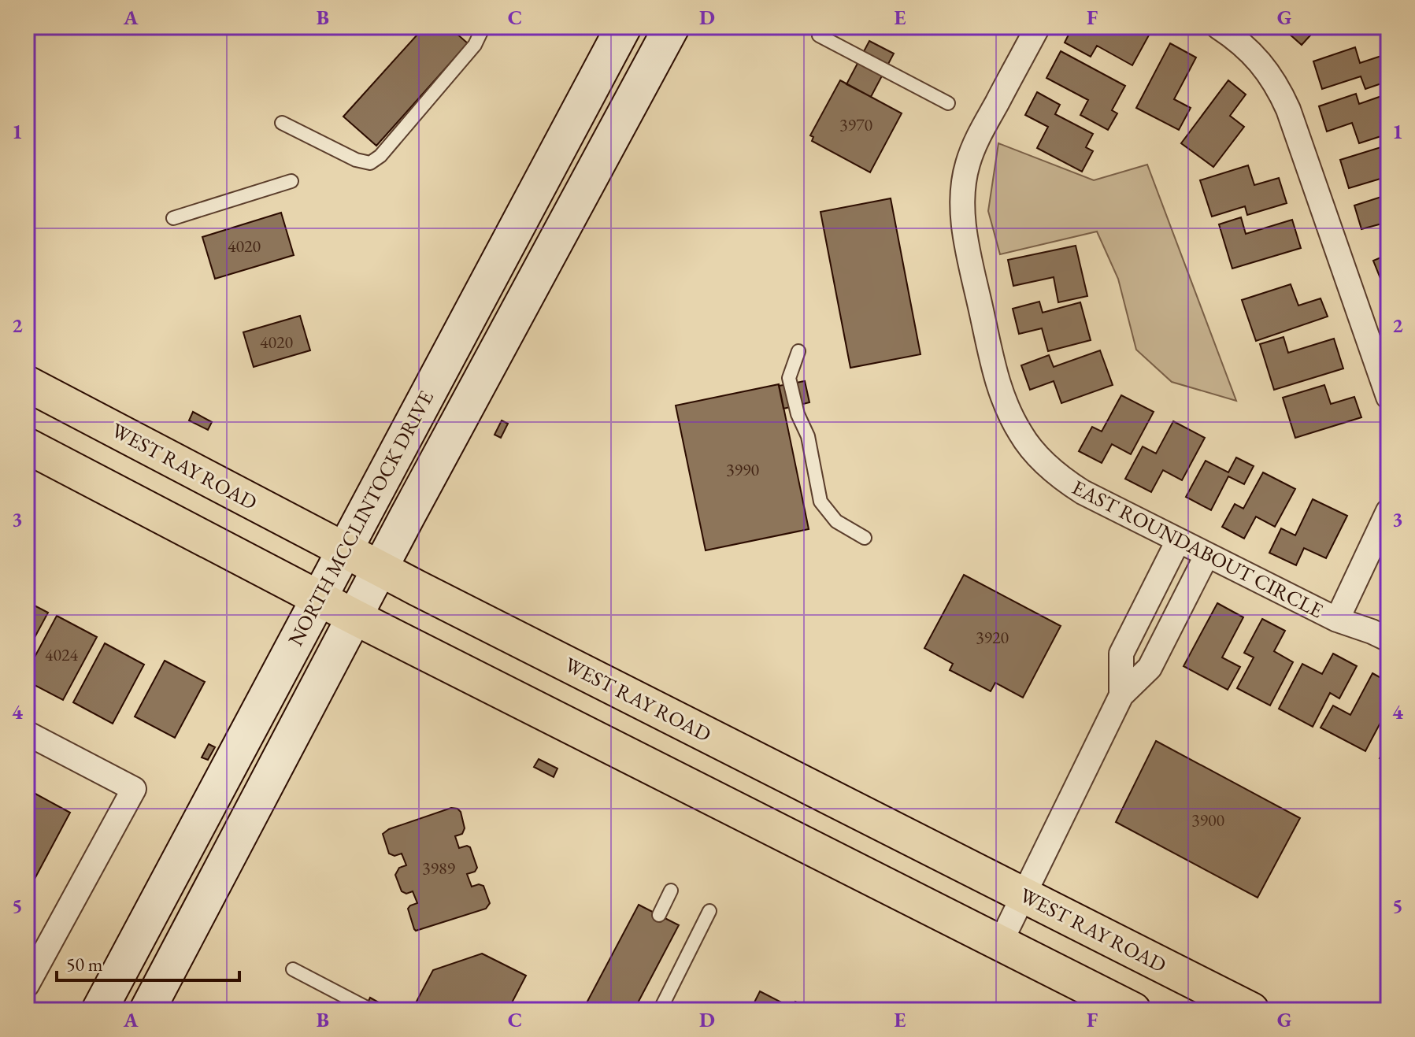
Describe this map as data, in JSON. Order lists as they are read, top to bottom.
{
  "streets": {
    "main road": ["WEST RAY ROAD", "NORTH MCCLINTOCK DRIVE"],
    "street": ["EAST ROUNDABOUT CIRCLE"]
  },
  "crossings": [
    ["WEST RAY ROAD", "NORTH MCCLINTOCK DRIVE"]
  ],
  "house_numbers": [
    "3970",
    "4020",
    "4020",
    "3990",
    "3920",
    "4024",
    "3900",
    "3989"
  ],
  "scale_bar": "50 m",
  "grid": {
    "columns": [
      "A",
      "B",
      "C",
      "D",
      "E",
      "F",
      "G"
    ],
    "rows": [
      "1",
      "2",
      "3",
      "4",
      "5"
    ]
  }
}
